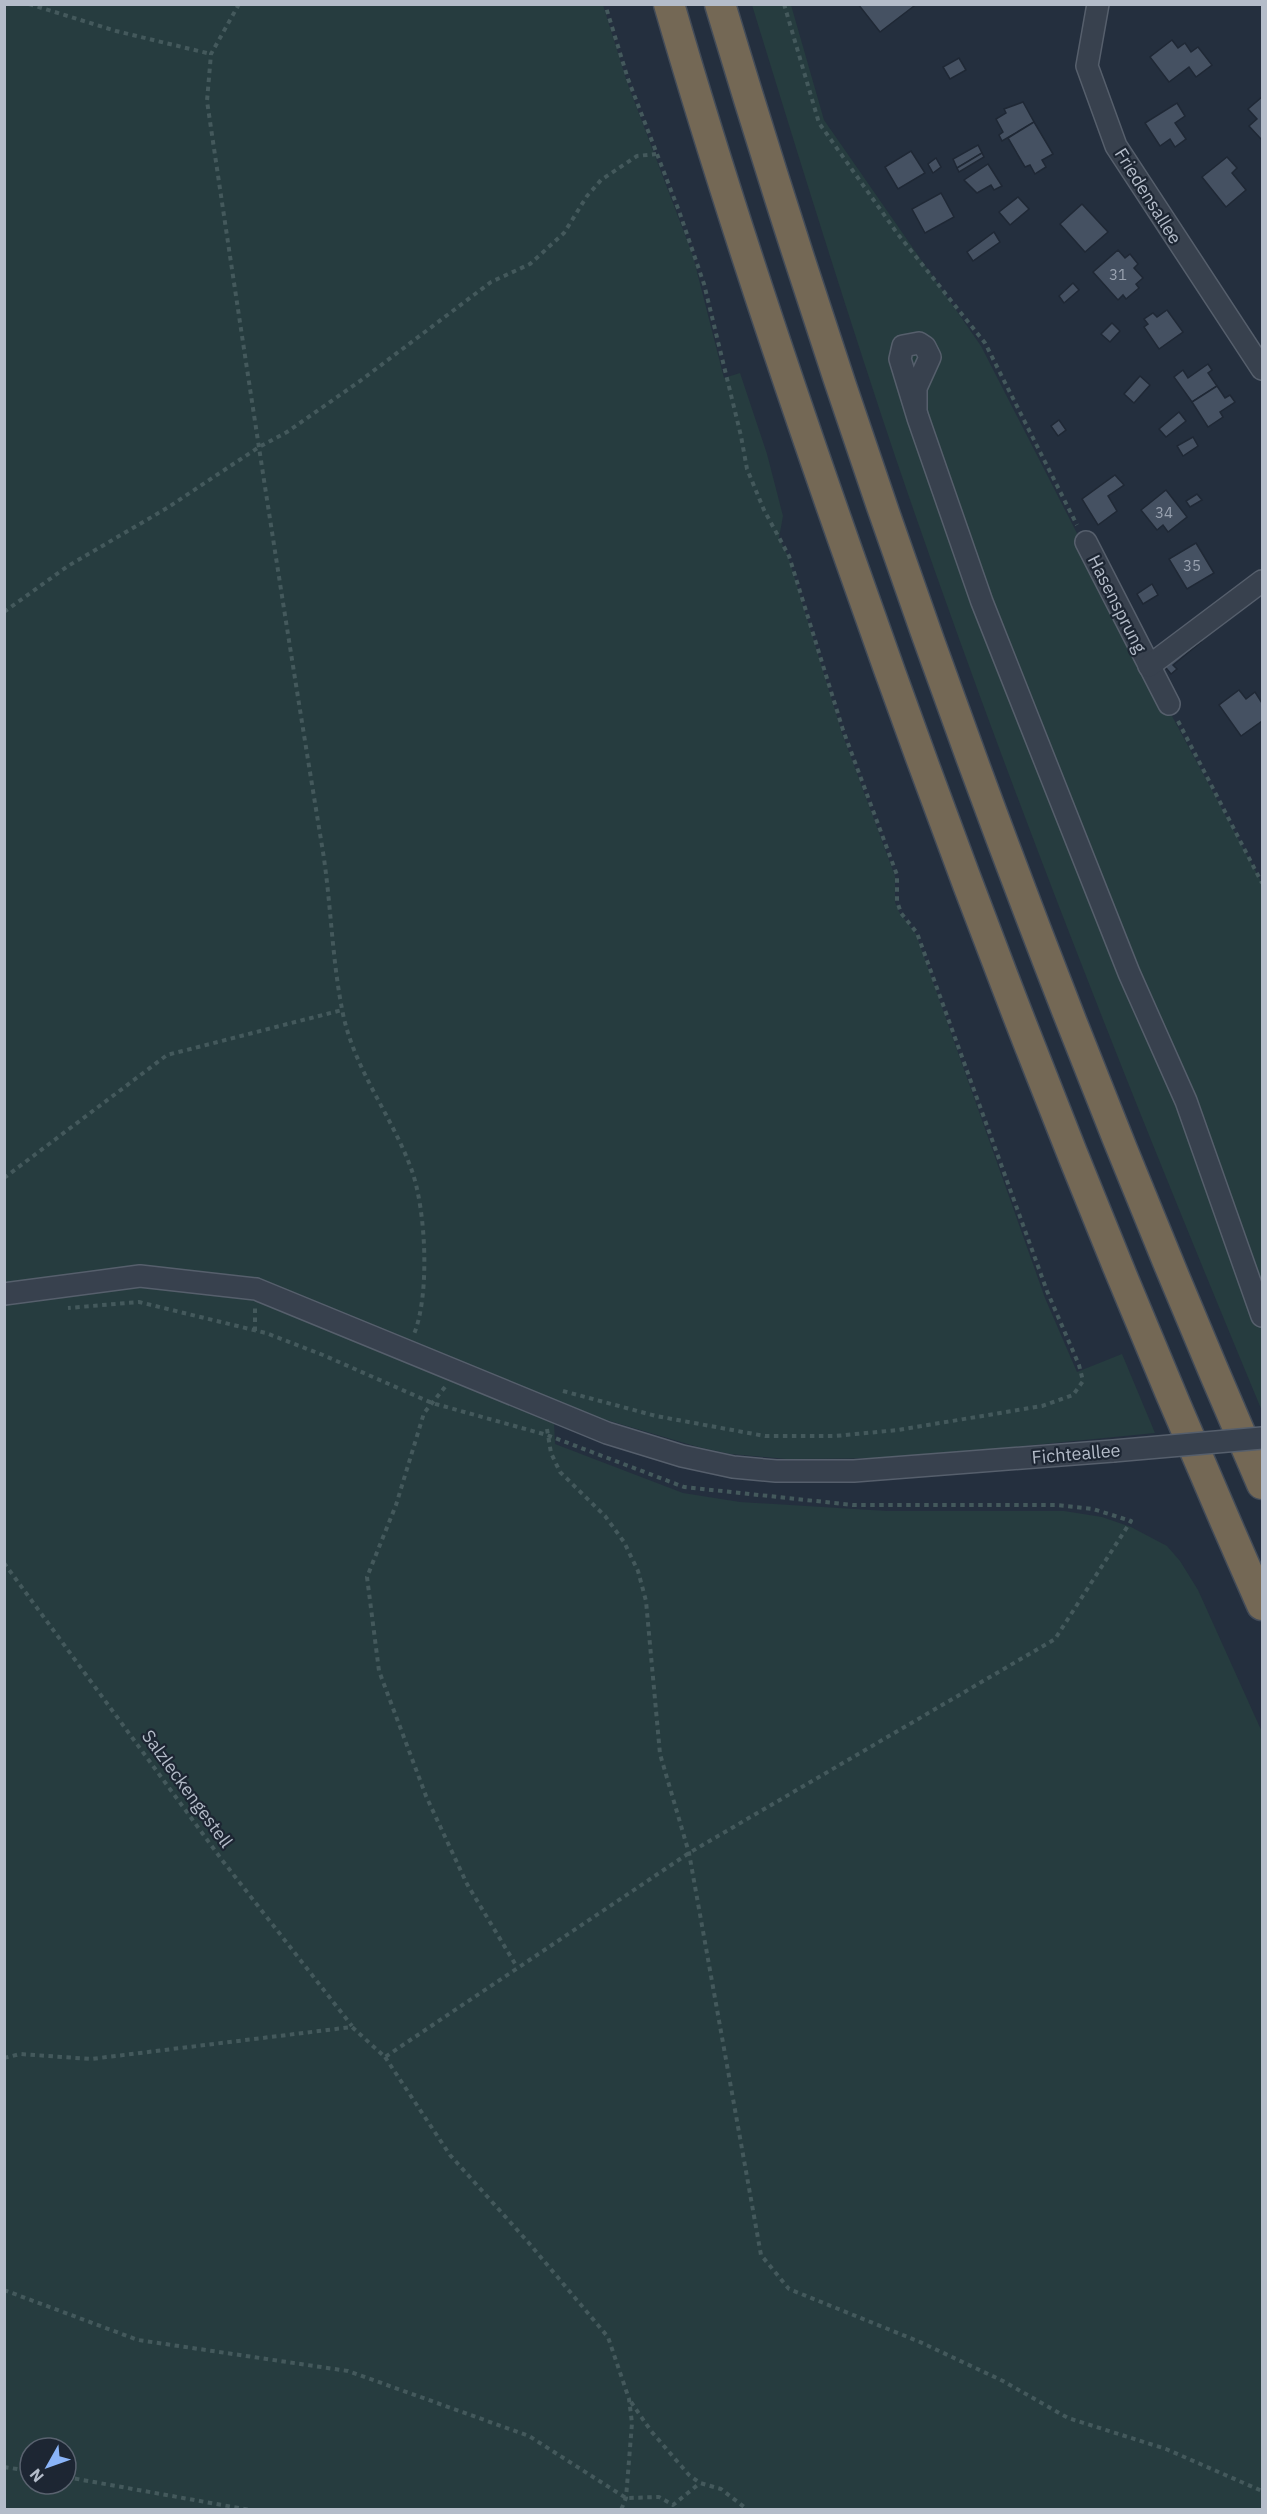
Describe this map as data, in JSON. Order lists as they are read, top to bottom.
{
  "streets": {
    "street": ["Friedensallee", "Hasensprung", "Fichteallee"],
    "path": ["Salzleckengestell"]
  },
  "house_numbers": ["31", "34", "35"],
  "north": "bottom left"
}
